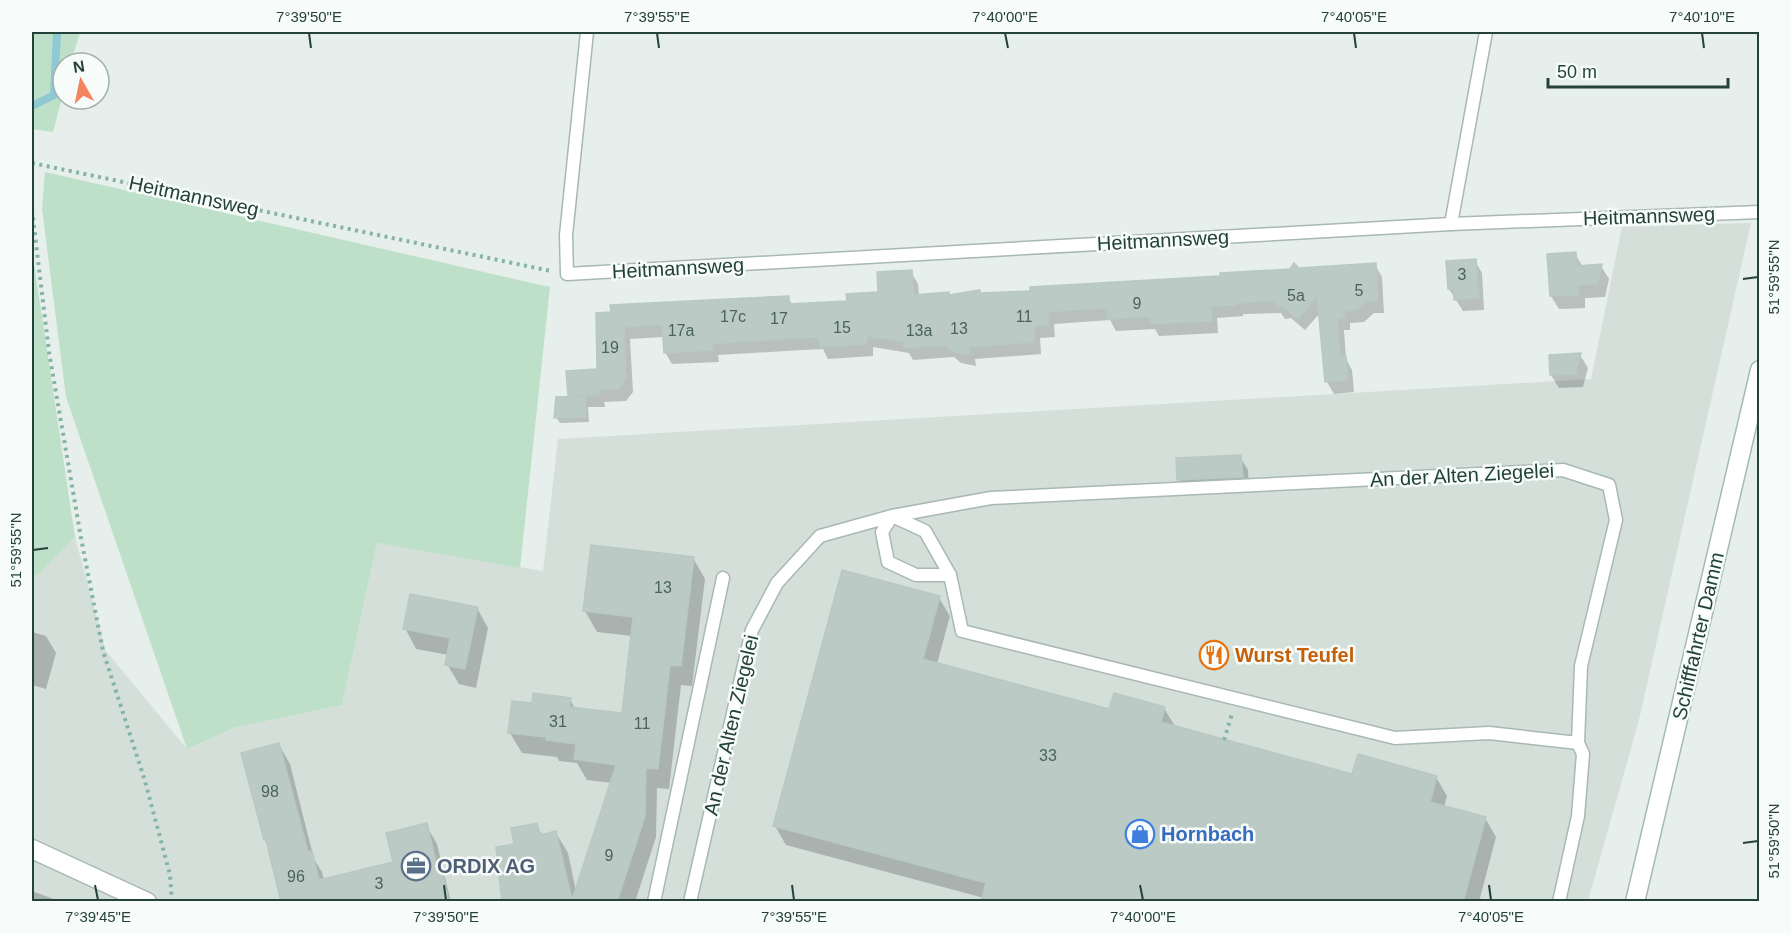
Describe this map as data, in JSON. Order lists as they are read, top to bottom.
{
  "streets": {
    "main road": ["Schifffahrter Damm"],
    "lane": ["Heitmannsweg", "An der Alten Ziegelei"]
  },
  "places": {
    "restaurant": ["Wurst Teufel"],
    "shop": ["Hornbach"],
    "office": ["ORDIX AG"]
  },
  "house_numbers": [
    "3",
    "5",
    "5a",
    "9",
    "17c",
    "11",
    "17",
    "15",
    "13",
    "17a",
    "13a",
    "19",
    "13",
    "31",
    "11",
    "33",
    "98",
    "9",
    "96",
    "3"
  ],
  "scale_bar": "50 m",
  "north": "top",
  "coordinates": [
    "7°39'50\"E",
    "7°39'55\"E",
    "7°40'00\"E",
    "7°40'05\"E",
    "7°40'10\"E",
    "51°59'55\"N",
    "51°59'50\"N",
    "7°39'45\"E"
  ]
}
